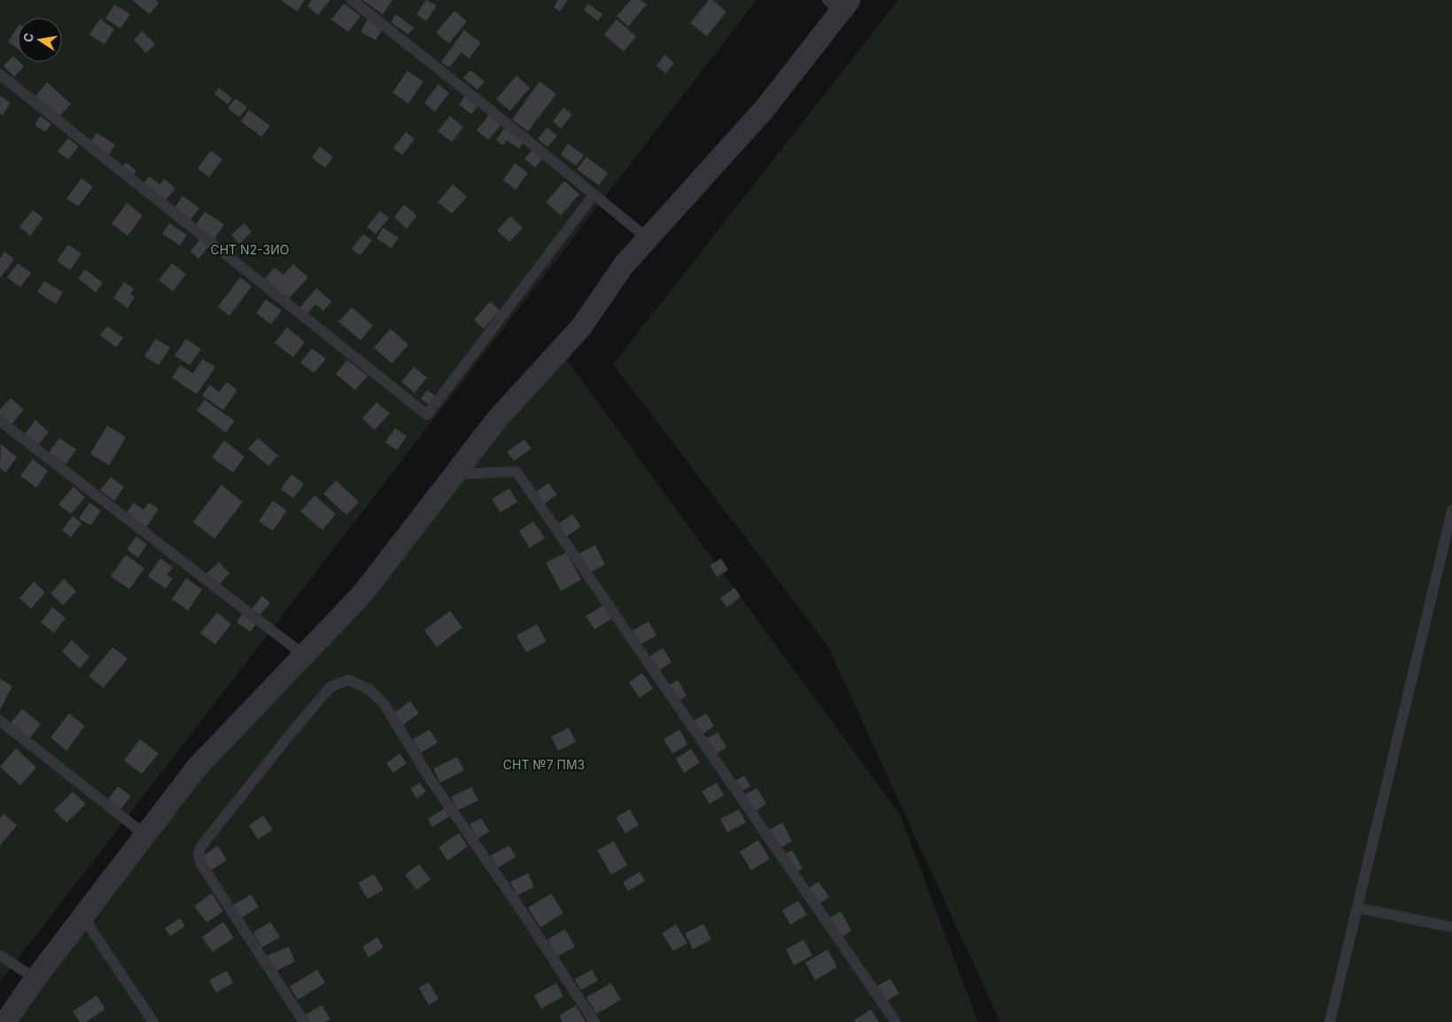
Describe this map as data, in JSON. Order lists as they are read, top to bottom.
{
  "parks": ["СНТ N2-ЗИО", "СНТ №7 ПМЗ"],
  "north": "left"
}
